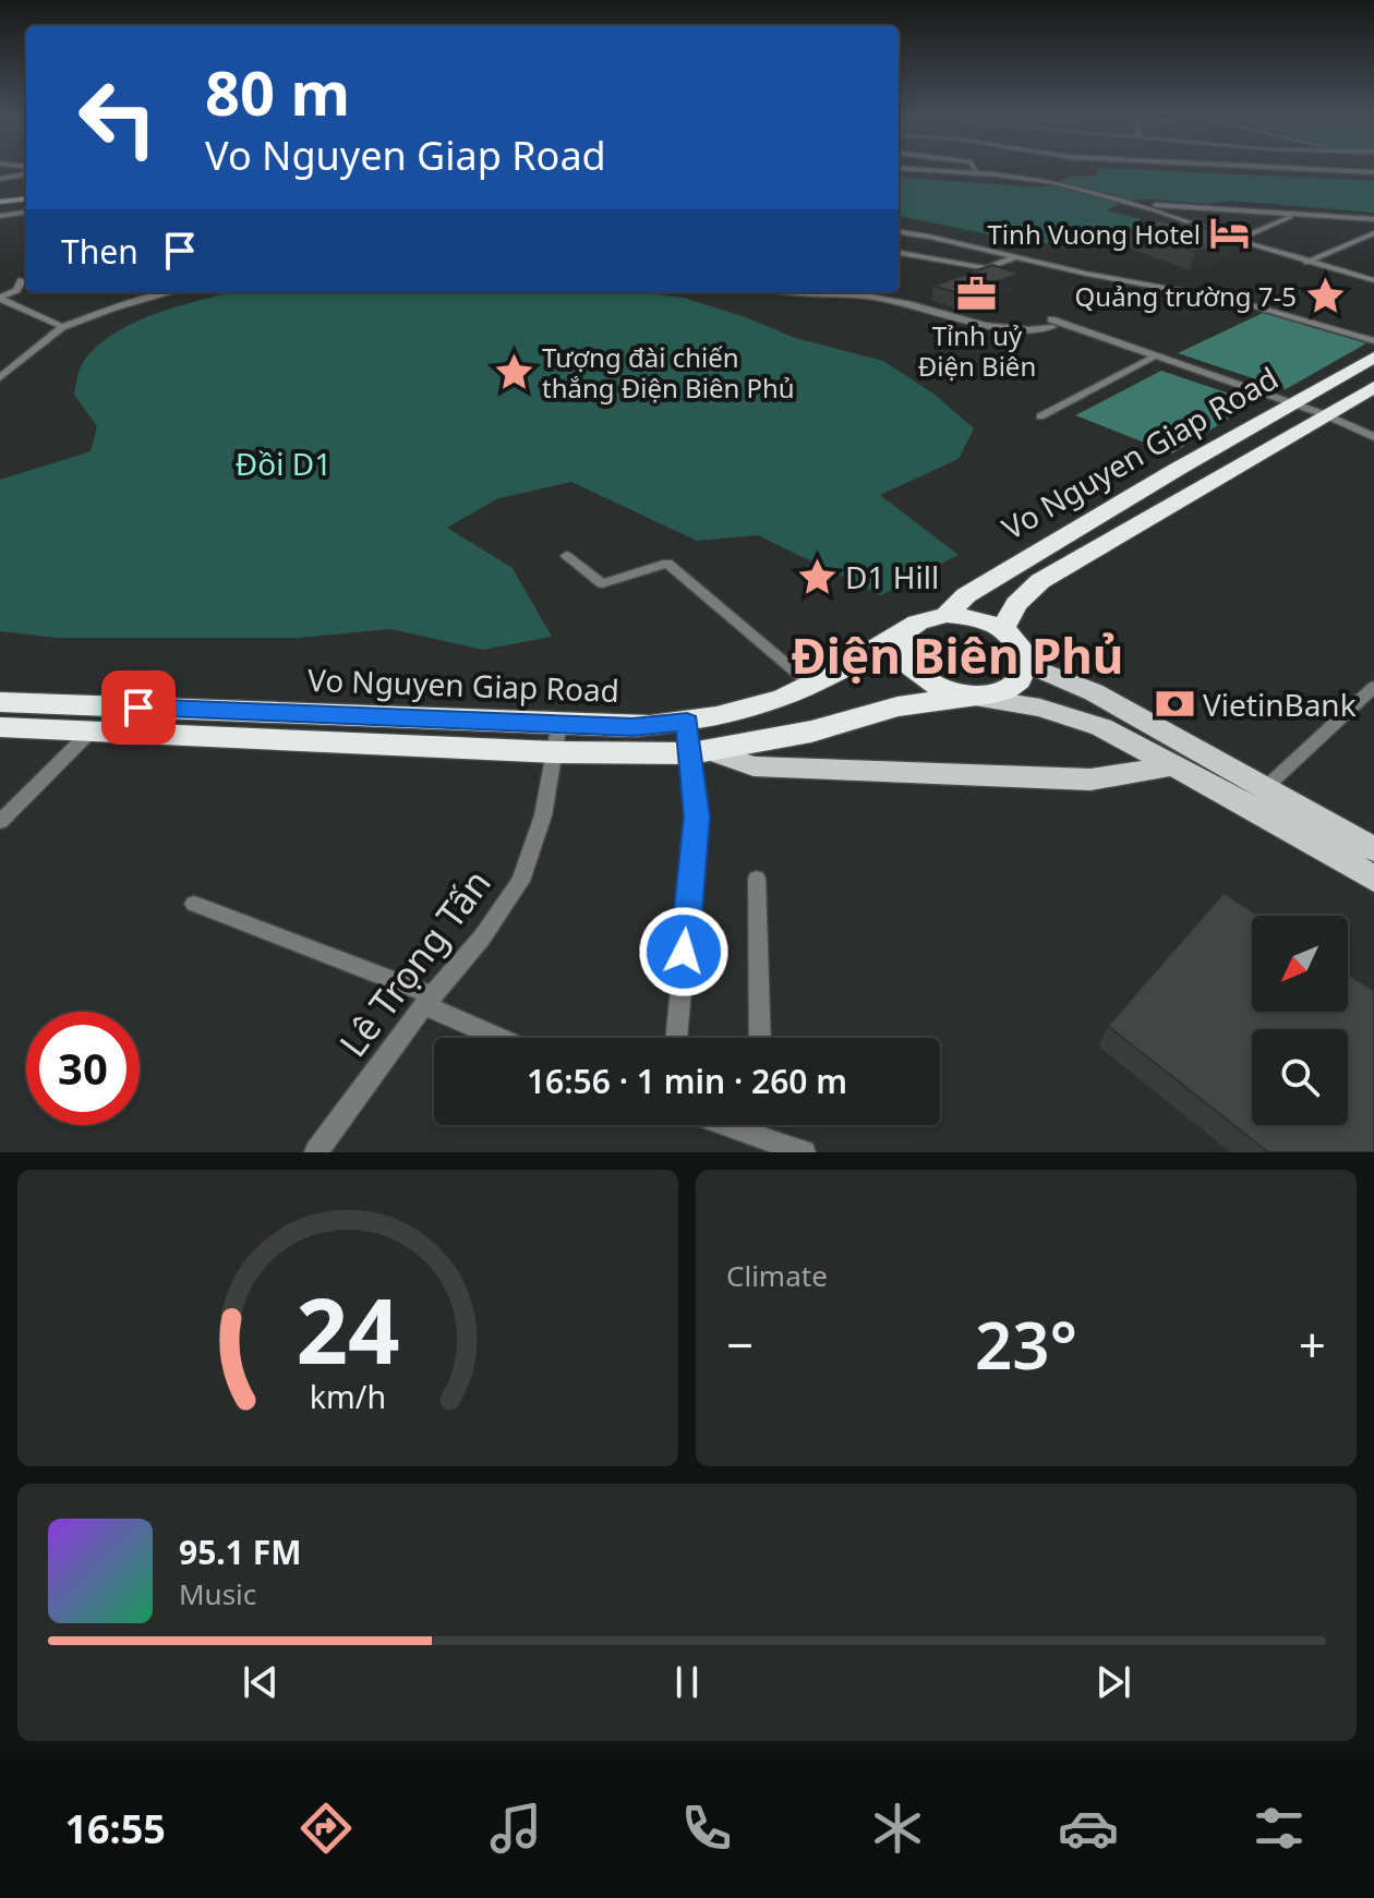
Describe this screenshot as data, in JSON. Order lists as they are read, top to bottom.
{
  "streets": {
    "highway": ["Vo Nguyen Giap Road"],
    "street": ["Lê Trọng Tấn"]
  },
  "crossings": [
    ["Vo Nguyen Giap Road", "Lê Trọng Tấn"]
  ],
  "districts": ["Điện Biên Phủ"],
  "parks": ["Đồi D1"],
  "places": {
    "hotel": ["Tinh Vuong Hotel"],
    "office": ["Tỉnh uỷ Điện Biên"],
    "place": ["Quảng trường 7-5", "Tượng đài chiến thắng Điện Biên Phủ", "D1 Hill"],
    "bank": ["VietinBank"]
  },
  "north": "bottom left",
  "page": {
    "turn": ["80 m", "Vo Nguyen Giap Road"],
    "then": "Then",
    "limit": "30",
    "trip": "16:56 · 1 min · 260 m",
    "tile": "Climate",
    "heat": ["−", "23°", "+"],
    "song": ["95.1 FM", "Music"],
    "tabs": "16:55",
    "gauge": ["24", "km/h"]
  }
}
